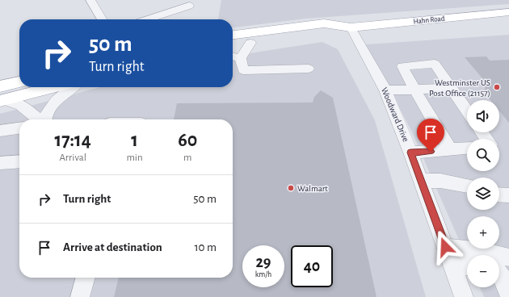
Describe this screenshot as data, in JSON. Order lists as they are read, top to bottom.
{
  "streets": {
    "main road": ["Hahn Road"],
    "street": ["Woodward Drive"]
  },
  "crossings": [
    ["Hahn Road", "Woodward Drive"]
  ],
  "places": ["Westminster US Post Office (21157)", "Walmart"],
  "page": {
    "turn": ["50 m", "Turn right"],
    "map_buttons": ["+", "−"],
    "eta": [
      "17:14",
      "Arrival",
      "1",
      "min",
      "60",
      "m"
    ],
    "list": [
      {
        "name": "Turn right",
        "value": "50 m"
      },
      {
        "name": "Arrive at destination",
        "value": "10 m"
      }
    ],
    "speed": "29 km/h",
    "limit": "40"
  }
}
